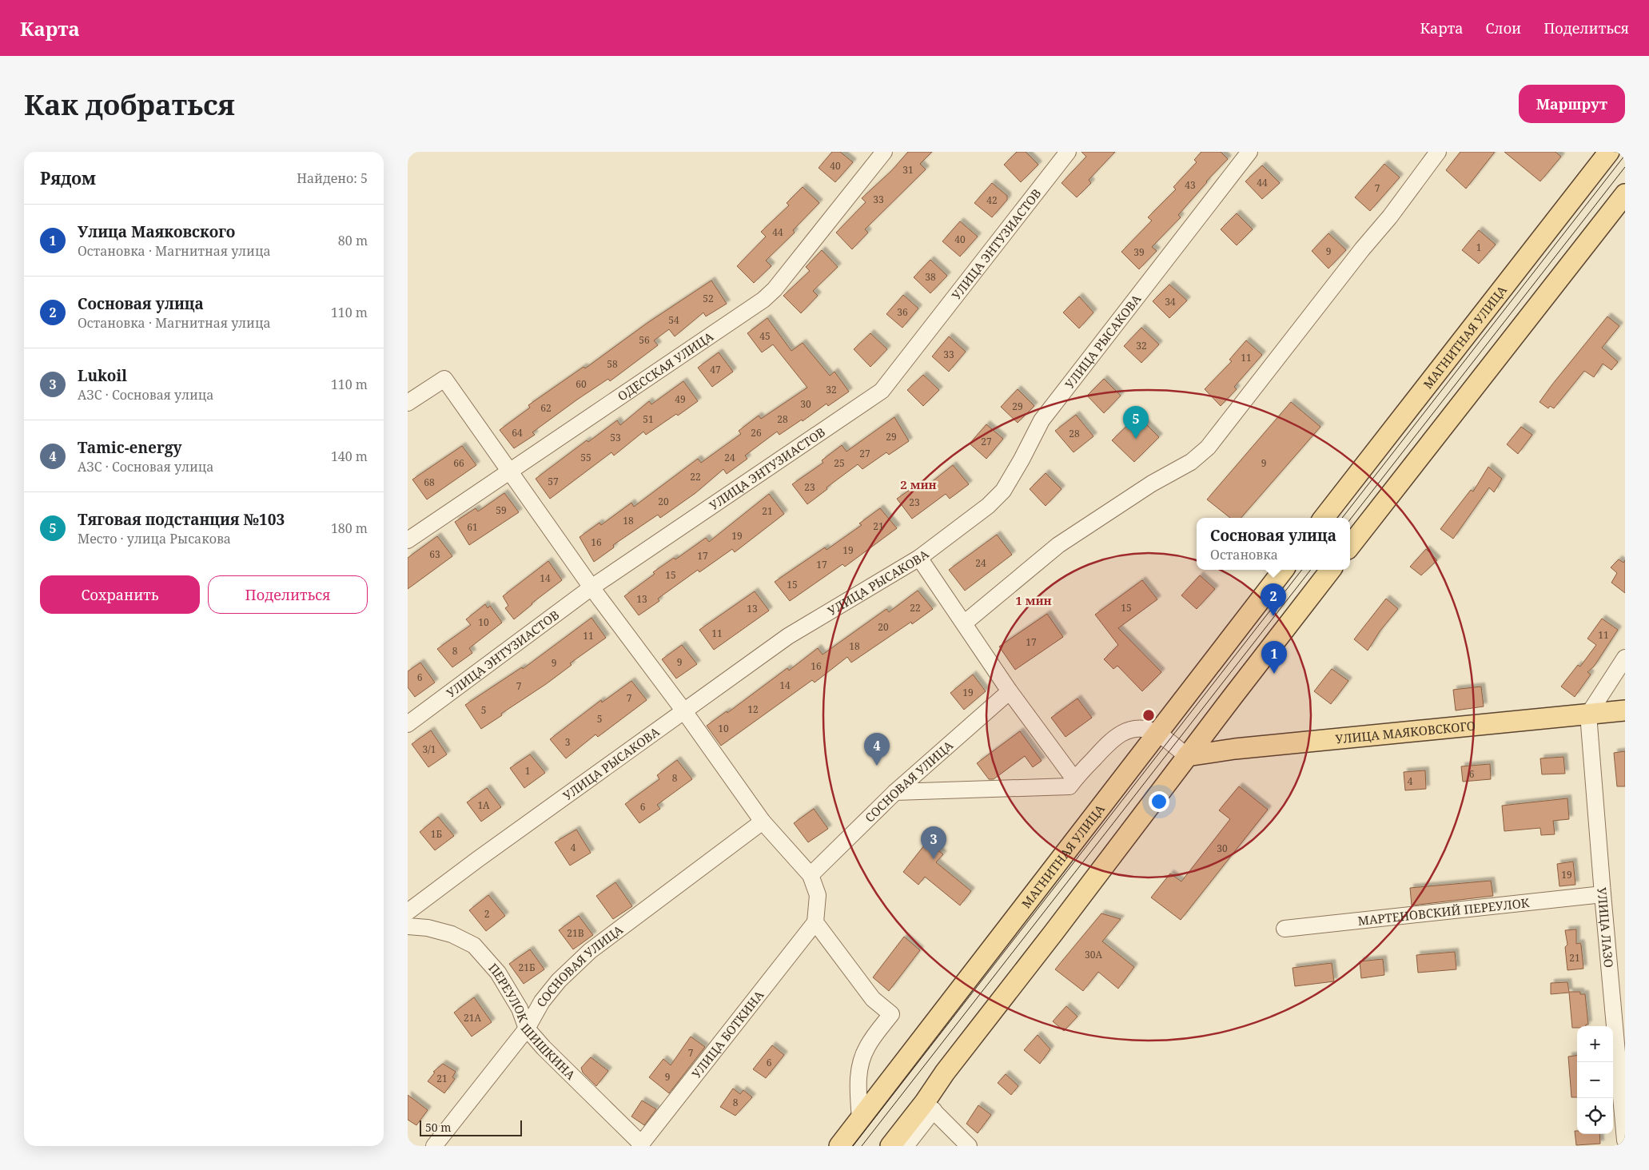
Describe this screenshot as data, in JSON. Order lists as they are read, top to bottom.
{
  "streets": {
    "main road": ["МАГНИТНАЯ УЛИЦА", "УЛИЦА МАЯКОВСКОГО"],
    "street": [
      "УЛИЦА ЭНТУЗИАСТОВ",
      "УЛИЦА РЫСАКОВА",
      "ОДЕССКАЯ УЛИЦА",
      "СОСНОВАЯ УЛИЦА",
      "МАРТЕНОВСКИЙ ПЕРЕУЛОК",
      "УЛИЦА ЛАЗО",
      "ПЕРЕУЛОК ШИШКИНА",
      "УЛИЦА БОТКИНА"
    ]
  },
  "crossings": [
    ["УЛИЦА МАЯКОВСКОГО", "УЛИЦА ЛАЗО"],
    ["СОСНОВАЯ УЛИЦА", "ПЕРЕУЛОК ШИШКИНА"],
    ["МАРТЕНОВСКИЙ ПЕРЕУЛОК", "УЛИЦА ЛАЗО"],
    ["ПЕРЕУЛОК ШИШКИНА", "УЛИЦА БОТКИНА"]
  ],
  "house_numbers": [
    "40",
    "31",
    "44",
    "43",
    "7",
    "33",
    "42",
    "44",
    "40",
    "1",
    "9",
    "39",
    "38",
    "52",
    "34",
    "36",
    "54",
    "45",
    "56",
    "32",
    "33",
    "11",
    "58",
    "47",
    "60",
    "32",
    "49",
    "30",
    "29",
    "62",
    "51",
    "28",
    "64",
    "26",
    "28",
    "29",
    "53",
    "27",
    "27",
    "55",
    "24",
    "66",
    "25",
    "9",
    "22",
    "57",
    "68",
    "23",
    "20",
    "23",
    "59",
    "21",
    "18",
    "21",
    "61",
    "19",
    "16",
    "19",
    "63",
    "17",
    "24",
    "17",
    "15",
    "14",
    "15",
    "13",
    "22",
    "15",
    "13",
    "10",
    "20",
    "11",
    "11",
    "11",
    "17",
    "18",
    "8",
    "9",
    "9",
    "16",
    "6",
    "14",
    "7",
    "19",
    "7",
    "12",
    "5",
    "5",
    "10",
    "3",
    "3/1",
    "1",
    "6",
    "8",
    "4",
    "1А",
    "6",
    "1Б",
    "4",
    "30",
    "19",
    "2",
    "21В",
    "30А",
    "21",
    "21Б",
    "21А",
    "7",
    "6",
    "9",
    "21",
    "8"
  ],
  "scale_bar": "50 m",
  "page": {
    "header": "Карта",
    "nav": ["Карта", "Слои", "Поделиться"],
    "buttons": [
      "Маршрут",
      ["Сохранить", "Поделиться"]
    ],
    "title": "Как добраться",
    "heading": ["Рядом", "Найдено: 5"],
    "list": [
      {
        "mark": "1",
        "name": "Улица Маяковского",
        "note": "Остановка · Магнитная улица",
        "value": "80 m"
      },
      {
        "mark": "2",
        "name": "Сосновая улица",
        "note": "Остановка · Магнитная улица",
        "value": "110 m"
      },
      {
        "mark": "3",
        "name": "Lukoil",
        "note": "АЗС · Сосновая улица",
        "value": "110 m"
      },
      {
        "mark": "4",
        "name": "Tamic-energy",
        "note": "АЗС · Сосновая улица",
        "value": "140 m"
      },
      {
        "mark": "5",
        "name": "Тяговая подстанция №103",
        "note": "Место · улица Рысакова",
        "value": "180 m"
      }
    ],
    "pins": [
      "5",
      "2",
      "1",
      "4",
      "3"
    ],
    "popup": ["Сосновая улица", "Остановка"],
    "map_buttons": ["+", "−"],
    "scale": "50 m"
  },
  "rings": ["2 мин", "1 мин"]
}
